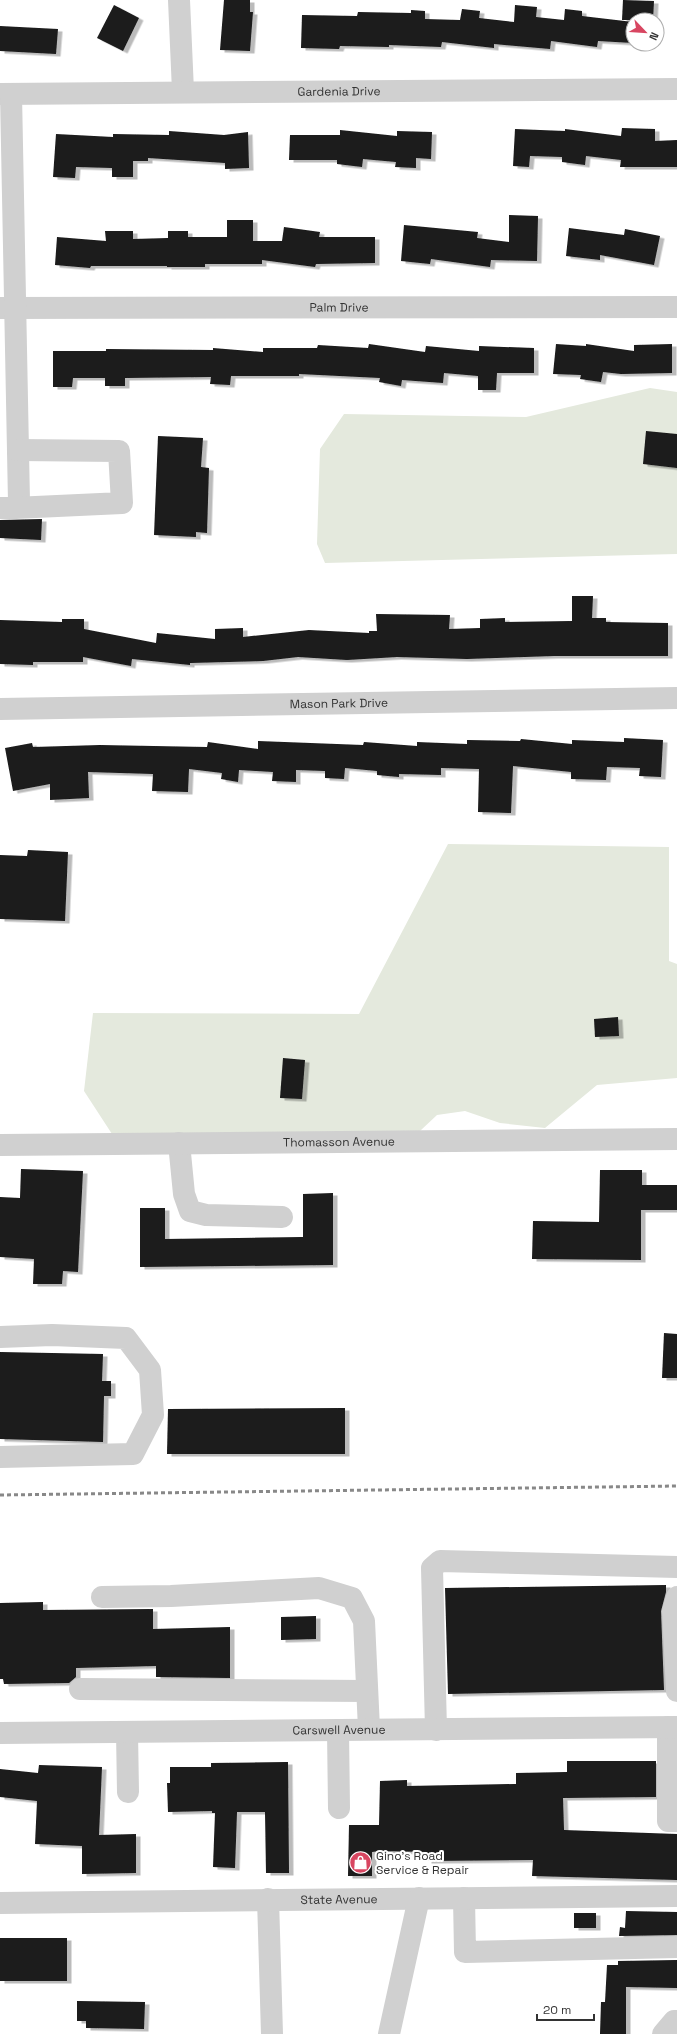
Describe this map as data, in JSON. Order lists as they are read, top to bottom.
{
  "streets": {
    "street": [
      "Gardenia Drive",
      "Palm Drive",
      "Mason Park Drive",
      "Thomasson Avenue",
      "Carswell Avenue",
      "State Avenue"
    ]
  },
  "places": {
    "shop": ["Gino’s Road Service & Repair"]
  },
  "scale_bar": "20 m",
  "north": "bottom right"
}
